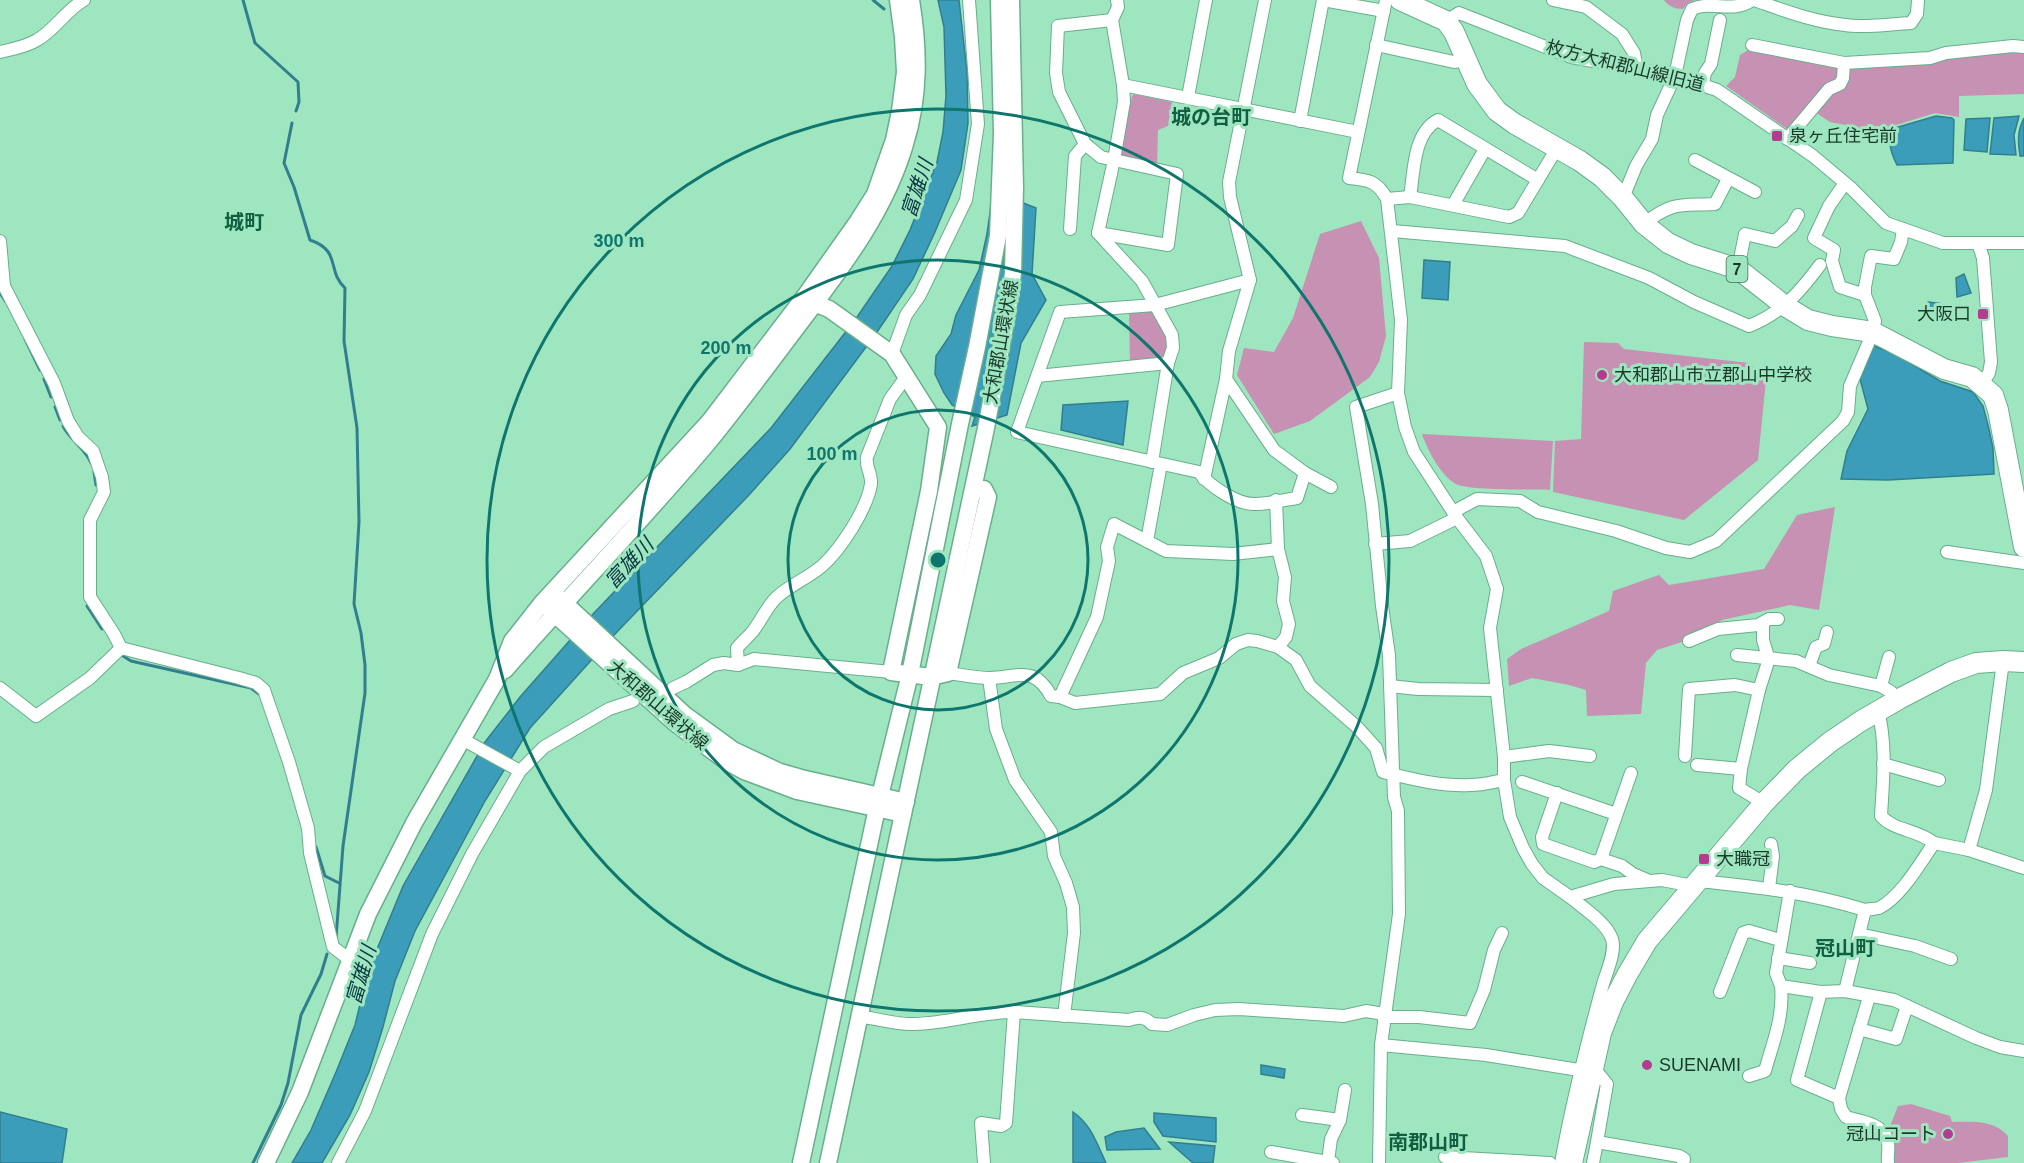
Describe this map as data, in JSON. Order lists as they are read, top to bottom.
{
  "streets": {
    "main road": ["7", "大和郡山環状線"],
    "street": ["枚方大和郡山線旧道"]
  },
  "crossings": [
    ["枚方大和郡山線旧道", "7"]
  ],
  "districts": [
    "城の台町",
    "城町",
    "冠山町",
    "南郡山町"
  ],
  "water": ["富雄川"],
  "places": {
    "transit": ["泉ヶ丘住宅前", "大阪口", "大職冠"],
    "other": ["大和郡山市立郡山中学校", "SUENAMI", "冠山コート"]
  },
  "rings": ["300 m", "200 m", "100 m"]
}
